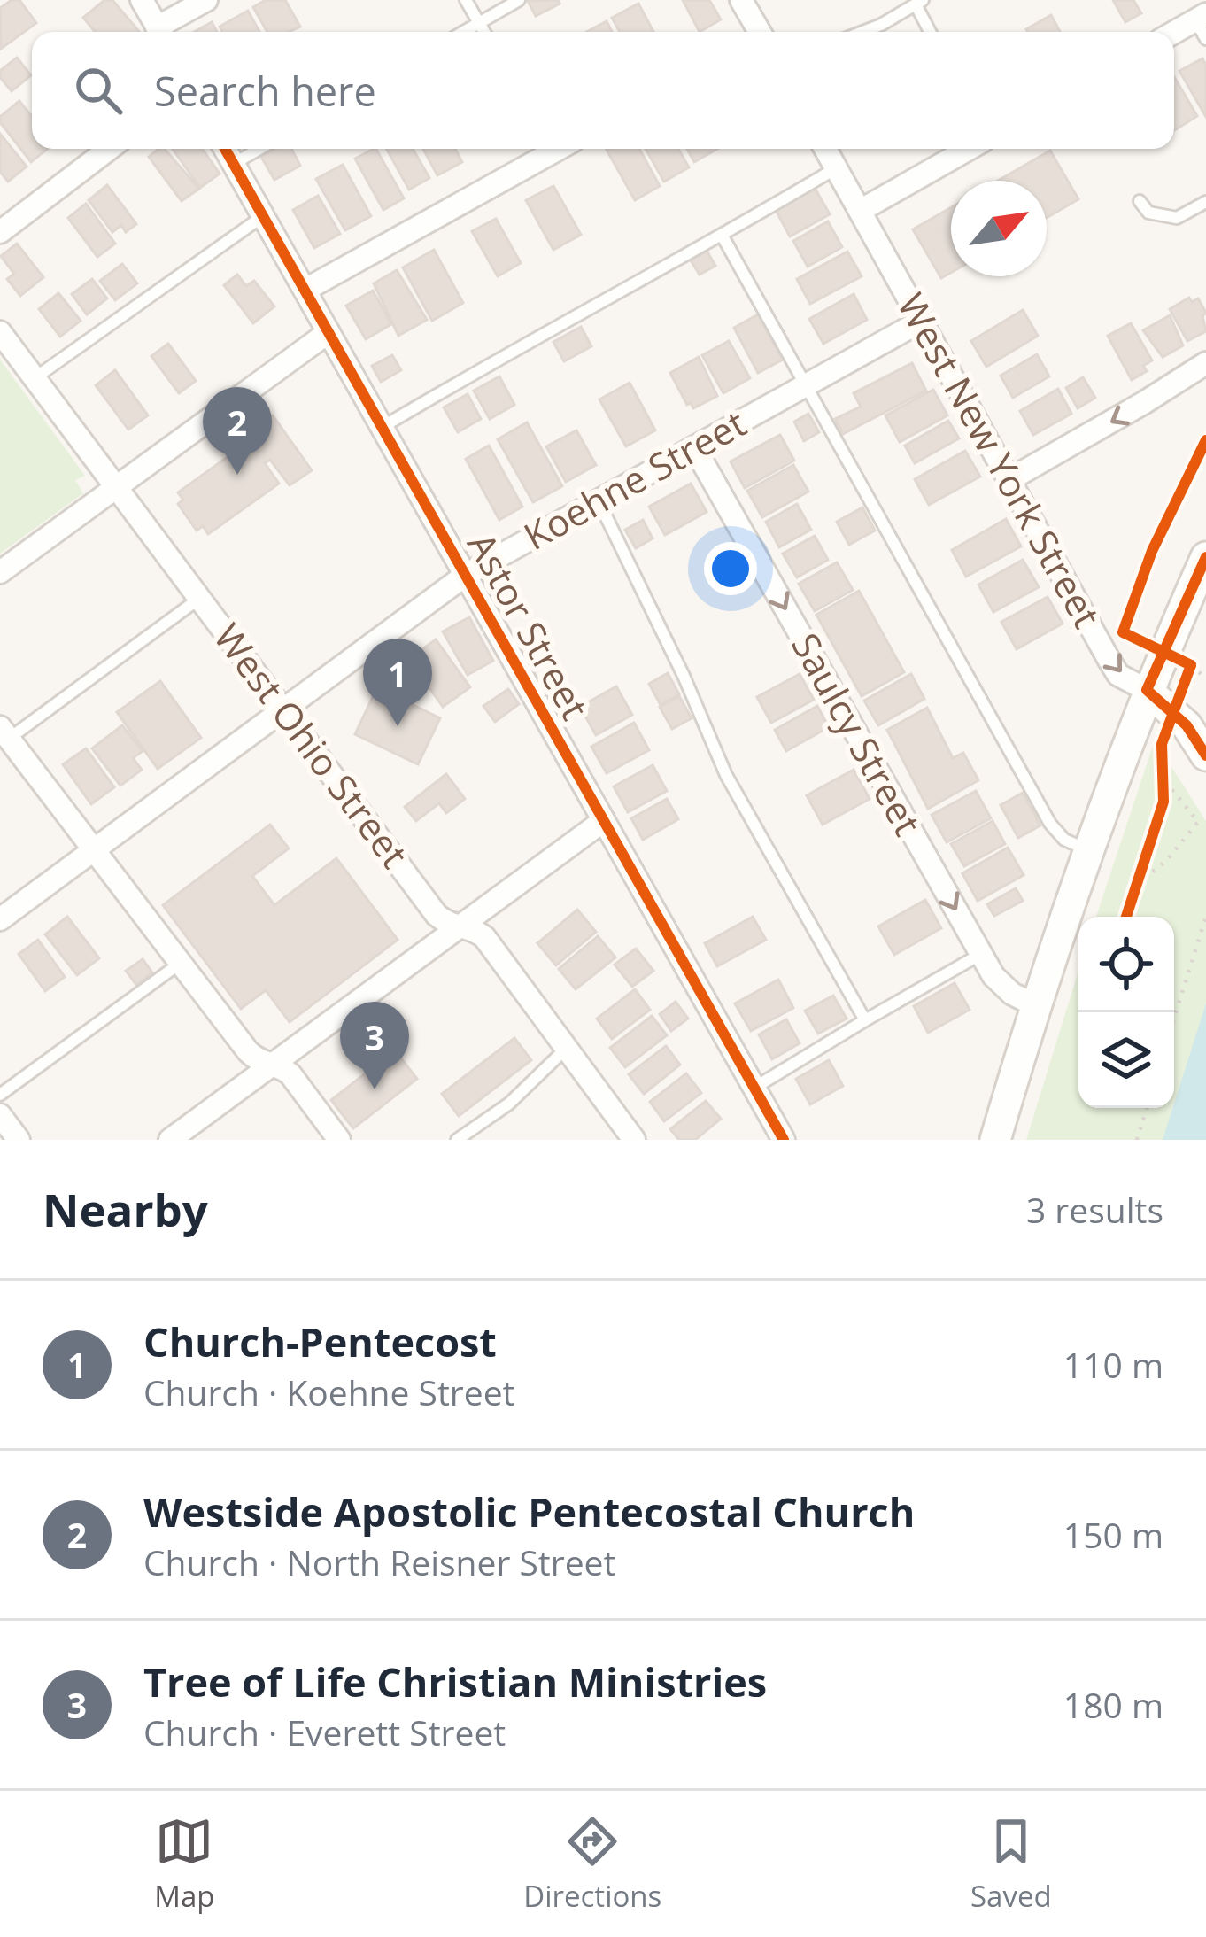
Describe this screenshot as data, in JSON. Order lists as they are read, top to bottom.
{
  "streets": {
    "main road": ["West New York Street"],
    "street": [
      "Koehne Street",
      "Astor Street",
      "Saulcy Street",
      "West Ohio Street"
    ]
  },
  "crossings": [
    ["West New York Street", "Koehne Street"],
    ["Koehne Street", "Astor Street"],
    ["Koehne Street", "Saulcy Street"],
    ["Koehne Street", "West Ohio Street"]
  ],
  "one_way": ["Saulcy Street"],
  "north": "top right",
  "page": {
    "search": "Search here",
    "pins": ["2", "1", "3"],
    "heading": ["Nearby", "3 results"],
    "list": [
      {
        "mark": "1",
        "name": "Church-Pentecost",
        "note": "Church · Koehne Street",
        "value": "110 m"
      },
      {
        "mark": "2",
        "name": "Westside Apostolic Pentecostal Church",
        "note": "Church · North Reisner Street",
        "value": "150 m"
      },
      {
        "mark": "3",
        "name": "Tree of Life Christian Ministries",
        "note": "Church · Everett Street",
        "value": "180 m"
      }
    ],
    "nav": ["Map", "Directions", "Saved"]
  }
}
